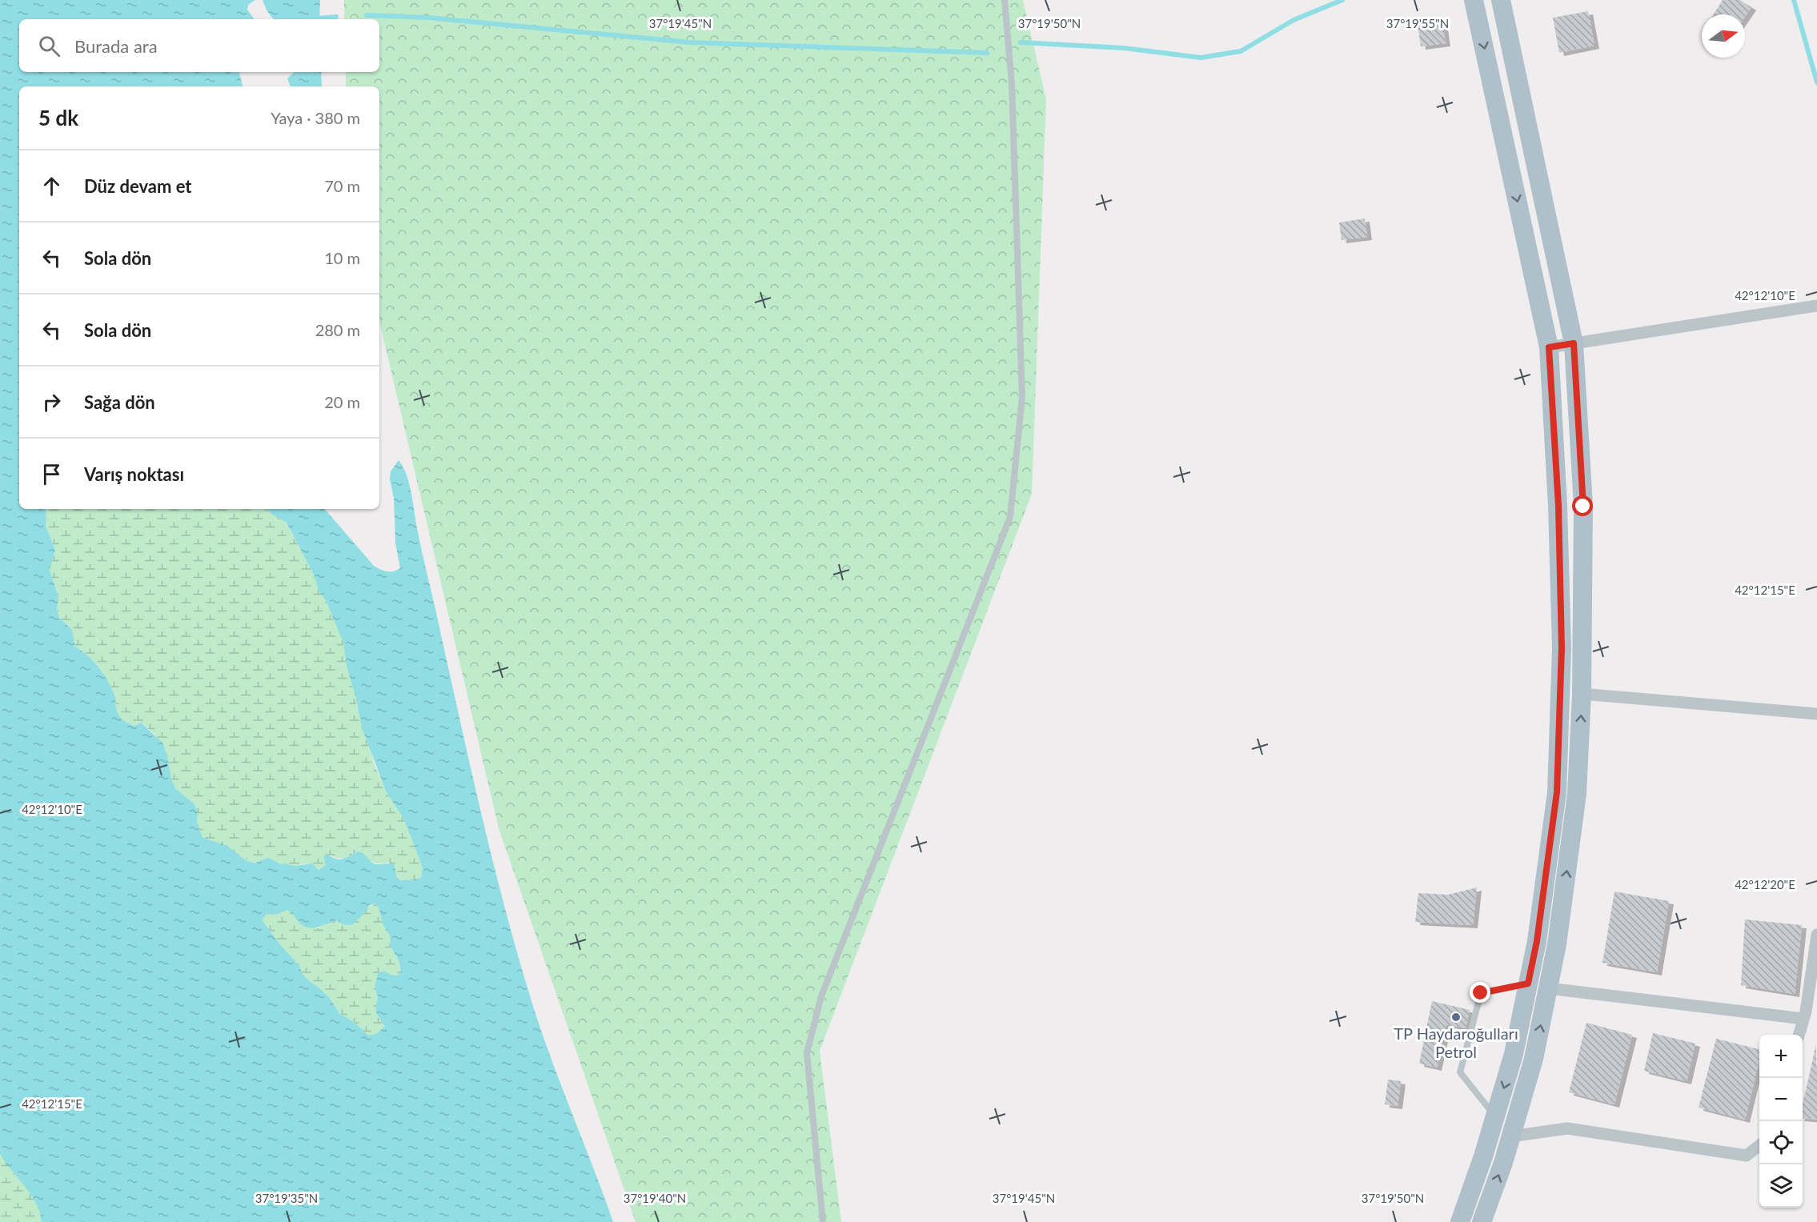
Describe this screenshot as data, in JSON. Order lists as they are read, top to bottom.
{
  "places": ["TP Haydaroğulları Petrol"],
  "north": "right",
  "page": {
    "search": "Burada ara",
    "heading": ["5 dk", "Yaya · 380 m"],
    "list": [
      ["Düz devam et", "70 m"],
      ["Sola dön", "10 m"],
      ["Sola dön", "280 m"],
      ["Sağa dön", "20 m"],
      "Varış noktası"
    ],
    "map_buttons": ["+", "−"]
  },
  "coordinates": [
    "37°19'45\"N",
    "37°19'50\"N",
    "37°19'55\"N",
    "42°12'10\"E",
    "42°12'15\"E",
    "42°12'20\"E",
    "37°19'35\"N",
    "37°19'40\"N"
  ]
}
